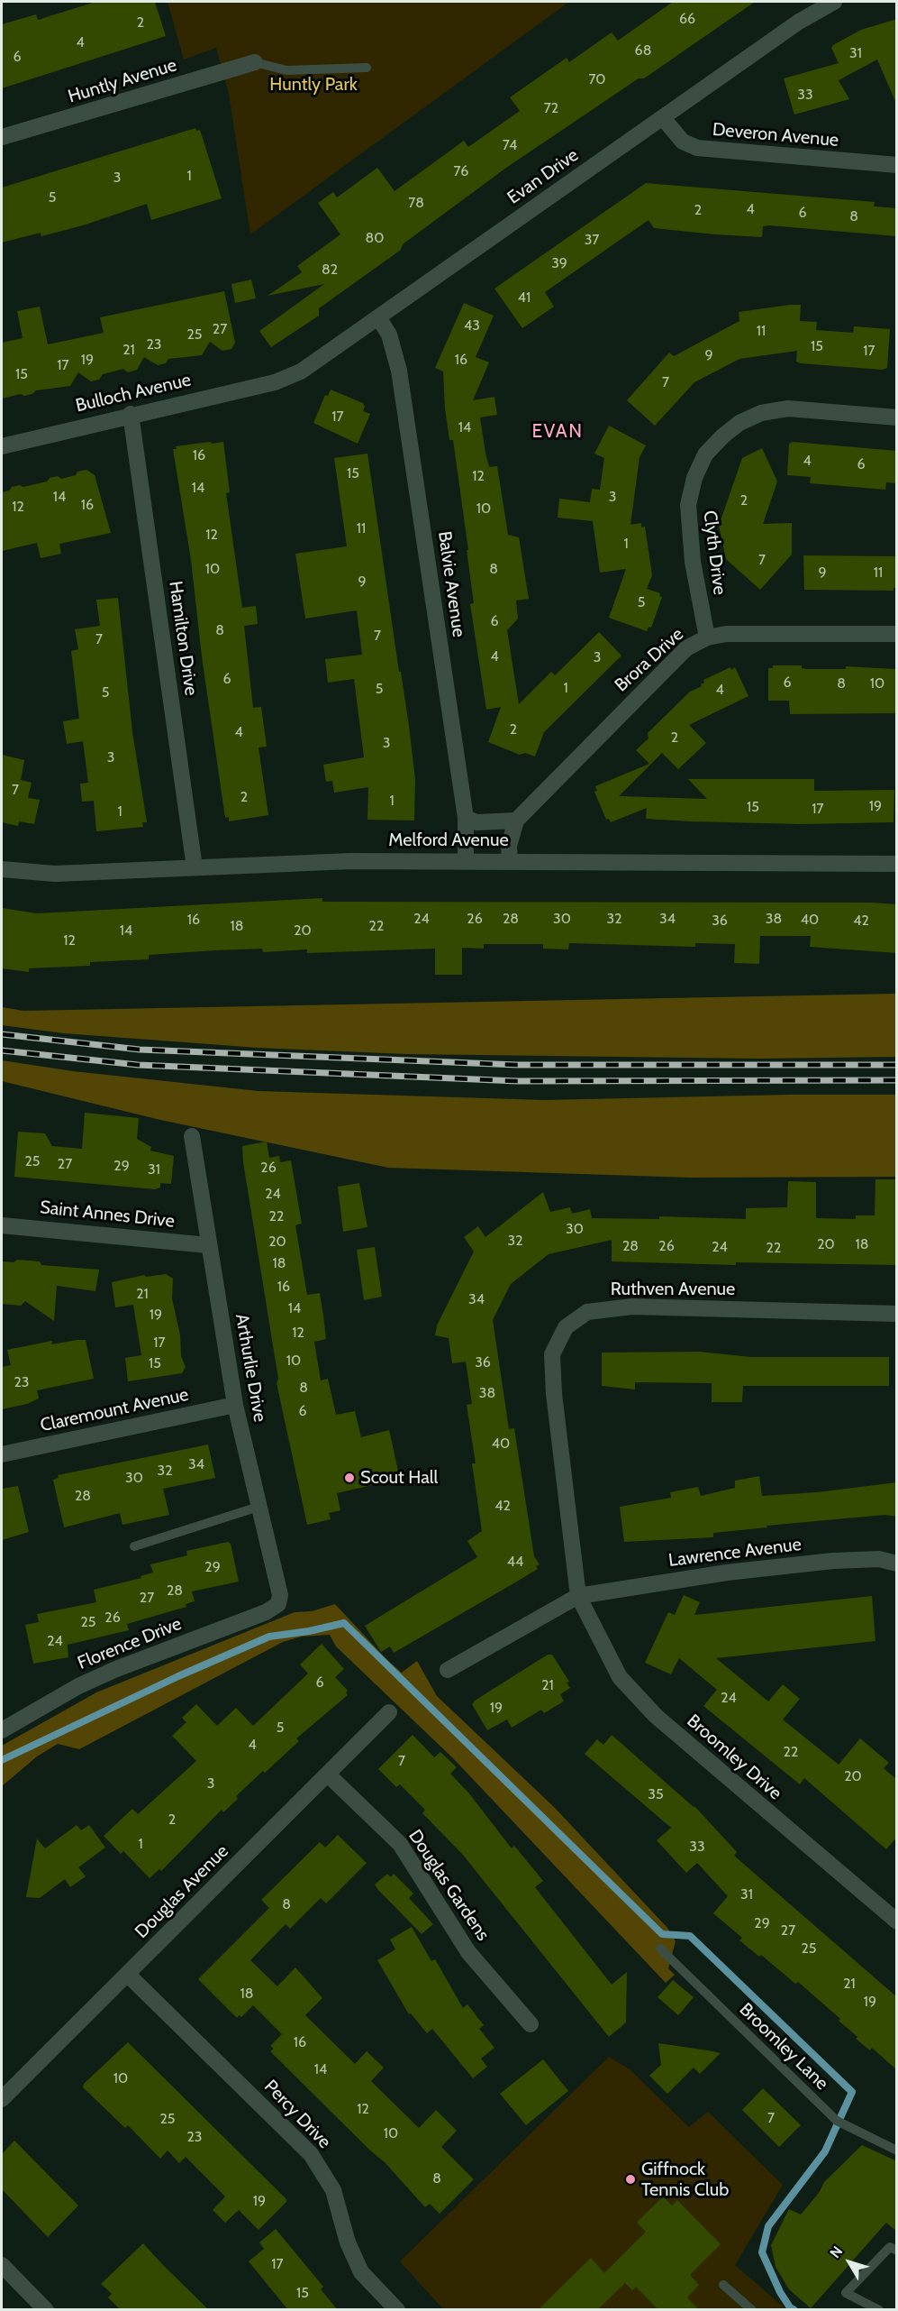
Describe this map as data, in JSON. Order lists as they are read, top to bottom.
{
  "streets": {
    "street": [
      "Huntly Avenue",
      "Deveron Avenue",
      "Evan Drive",
      "Bulloch Avenue",
      "Clyth Drive",
      "Balvie Avenue",
      "Hamilton Drive",
      "Brora Drive",
      "Melford Avenue",
      "Saint Annes Drive",
      "Ruthven Avenue",
      "Arthurlie Drive",
      "Claremount Avenue",
      "Lawrence Avenue",
      "Florence Drive",
      "Broomley Drive",
      "Douglas Gardens",
      "Douglas Avenue",
      "Percy Drive"
    ],
    "lane": ["Broomley Lane"]
  },
  "crossings": [
    ["Deveron Avenue", "Evan Drive"],
    ["Evan Drive", "Bulloch Avenue"],
    ["Evan Drive", "Balvie Avenue"],
    ["Bulloch Avenue", "Hamilton Drive"],
    ["Clyth Drive", "Brora Drive"],
    ["Balvie Avenue", "Melford Avenue"],
    ["Hamilton Drive", "Melford Avenue"],
    ["Brora Drive", "Melford Avenue"],
    ["Saint Annes Drive", "Arthurlie Drive"],
    ["Ruthven Avenue", "Lawrence Avenue"],
    ["Ruthven Avenue", "Broomley Drive"],
    ["Arthurlie Drive", "Claremount Avenue"],
    ["Arthurlie Drive", "Florence Drive"],
    ["Lawrence Avenue", "Broomley Drive"],
    ["Douglas Gardens", "Douglas Avenue"],
    ["Douglas Avenue", "Percy Drive"]
  ],
  "districts": ["EVAN"],
  "parks": ["Huntly Park"],
  "places": ["Scout Hall", "Giffnock Tennis Club"],
  "house_numbers": [
    "66",
    "2",
    "4",
    "68",
    "31",
    "6",
    "70",
    "33",
    "72",
    "74",
    "76",
    "1",
    "3",
    "5",
    "78",
    "4",
    "2",
    "6",
    "8",
    "80",
    "37",
    "39",
    "82",
    "41",
    "43",
    "27",
    "11",
    "25",
    "23",
    "15",
    "21",
    "17",
    "9",
    "19",
    "16",
    "17",
    "15",
    "7",
    "17",
    "14",
    "16",
    "4",
    "6",
    "15",
    "12",
    "14",
    "14",
    "3",
    "2",
    "16",
    "12",
    "10",
    "11",
    "12",
    "1",
    "7",
    "10",
    "8",
    "9",
    "11",
    "9",
    "5",
    "6",
    "8",
    "7",
    "7",
    "4",
    "3",
    "6",
    "6",
    "8",
    "10",
    "1",
    "5",
    "4",
    "5",
    "2",
    "4",
    "2",
    "3",
    "3",
    "7",
    "2",
    "1",
    "19",
    "15",
    "17",
    "1",
    "24",
    "26",
    "28",
    "30",
    "32",
    "34",
    "38",
    "16",
    "40",
    "36",
    "42",
    "18",
    "22",
    "14",
    "20",
    "12",
    "25",
    "27",
    "29",
    "26",
    "31",
    "24",
    "22",
    "30",
    "32",
    "20",
    "20",
    "18",
    "28",
    "26",
    "24",
    "22",
    "18",
    "16",
    "21",
    "34",
    "14",
    "19",
    "12",
    "17",
    "10",
    "36",
    "15",
    "23",
    "8",
    "38",
    "6",
    "40",
    "34",
    "32",
    "30",
    "28",
    "42",
    "44",
    "29",
    "28",
    "27",
    "26",
    "25",
    "24",
    "6",
    "21",
    "24",
    "19",
    "5",
    "4",
    "22",
    "7",
    "20",
    "3",
    "35",
    "2",
    "1",
    "33",
    "31",
    "8",
    "29",
    "27",
    "25",
    "21",
    "18",
    "19",
    "16",
    "14",
    "10",
    "12",
    "7",
    "25",
    "10",
    "23",
    "8",
    "19",
    "17",
    "15"
  ],
  "north": "top left"
}
